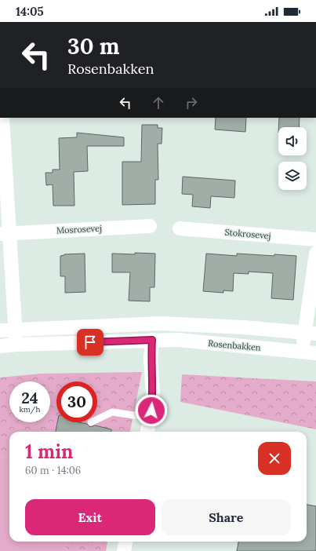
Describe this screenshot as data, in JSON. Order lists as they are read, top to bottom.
{
  "streets": {
    "street": ["Mosrosevej", "Stokrosevej", "Rosenbakken"]
  },
  "page": {
    "status": "14:05",
    "turn": ["30 m", "Rosenbakken"],
    "speed": "24 km/h",
    "limit": "30",
    "heading": ["1 min", "60 m · 14:06"],
    "buttons": ["Exit", "Share"]
  }
}
